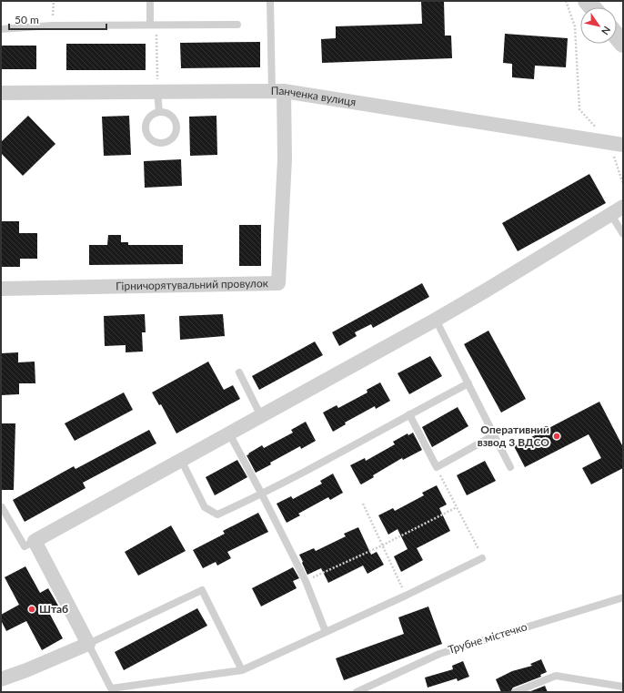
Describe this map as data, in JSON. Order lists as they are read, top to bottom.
{
  "streets": {
    "street": ["Панченка вулиця", "Гірничорятувальний провулок"],
    "lane": ["Трубне містечко"]
  },
  "crossings": [
    ["Панченка вулиця", "Гірничорятувальний провулок"]
  ],
  "places": ["Оперативний взвод 3 ВДСО", "Штаб"],
  "scale_bar": "50 m",
  "north": "bottom right"
}
